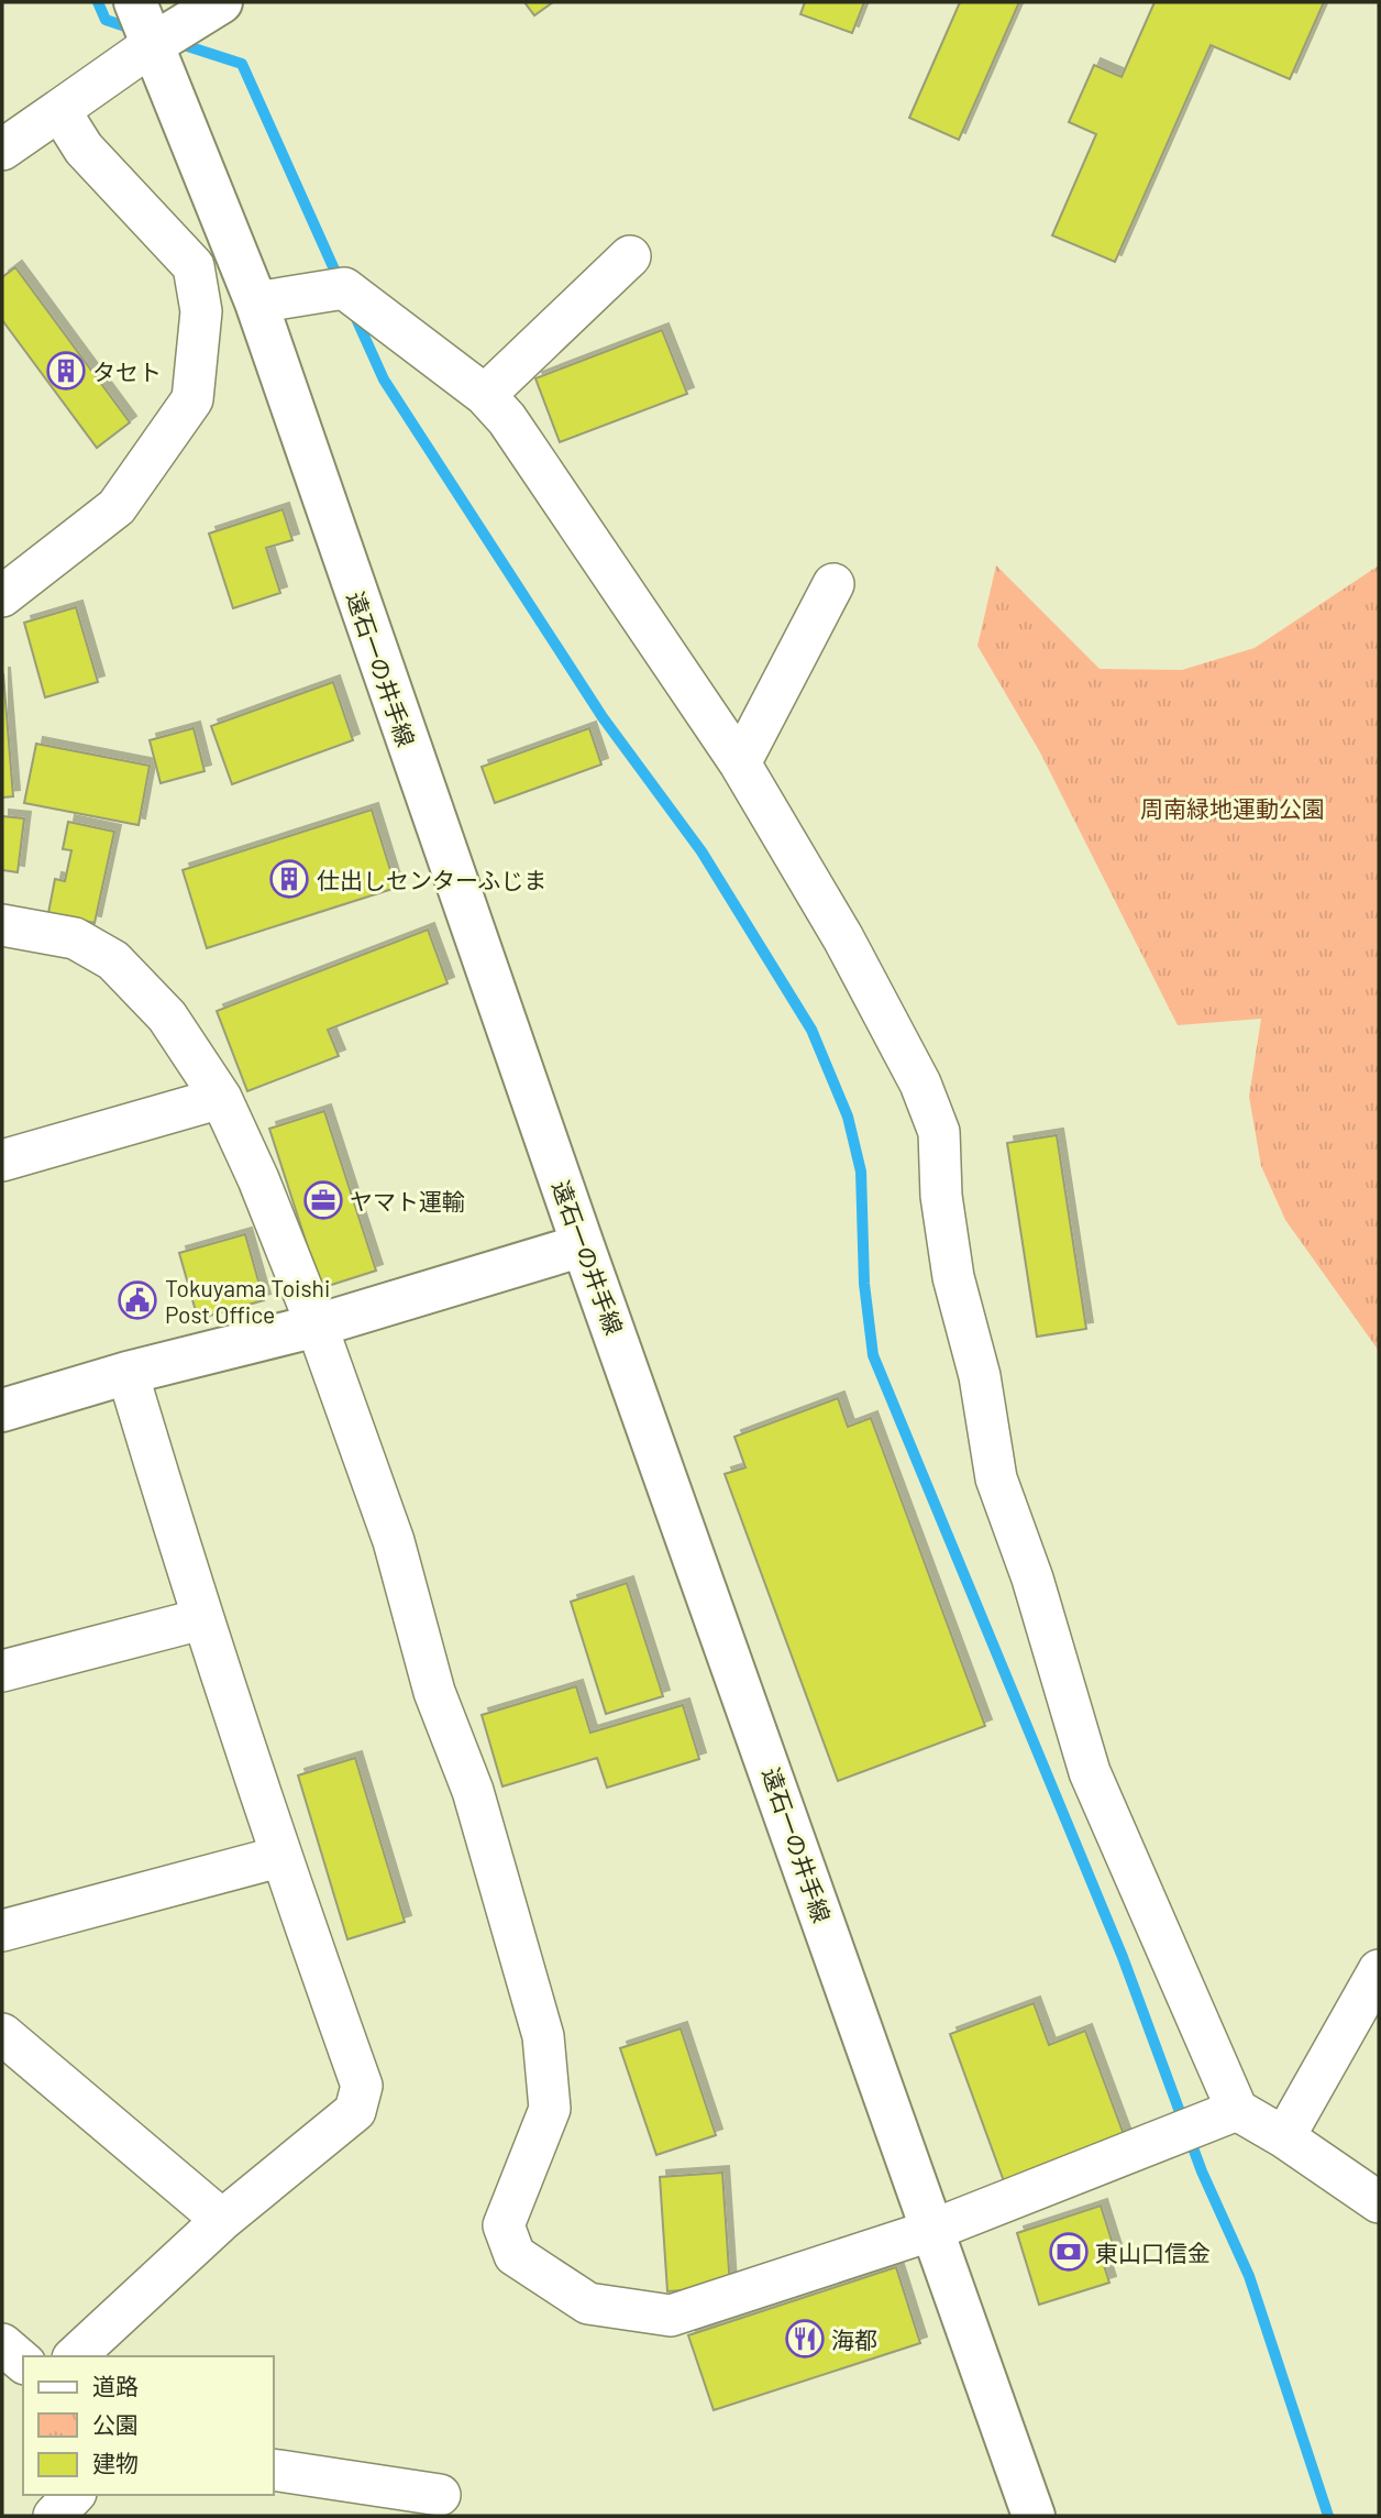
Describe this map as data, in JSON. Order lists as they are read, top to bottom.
{
  "streets": {
    "street": ["遠石一の井手線"]
  },
  "parks": ["周南緑地運動公園"],
  "places": {
    "building": ["タセト", "仕出しセンターふじま"],
    "office": ["ヤマト運輸"],
    "public building": ["Tokuyama Toishi Post Office"],
    "bank": ["東山口信金"],
    "restaurant": ["海都"]
  },
  "legend": ["道路", "公園", "建物"]
}
